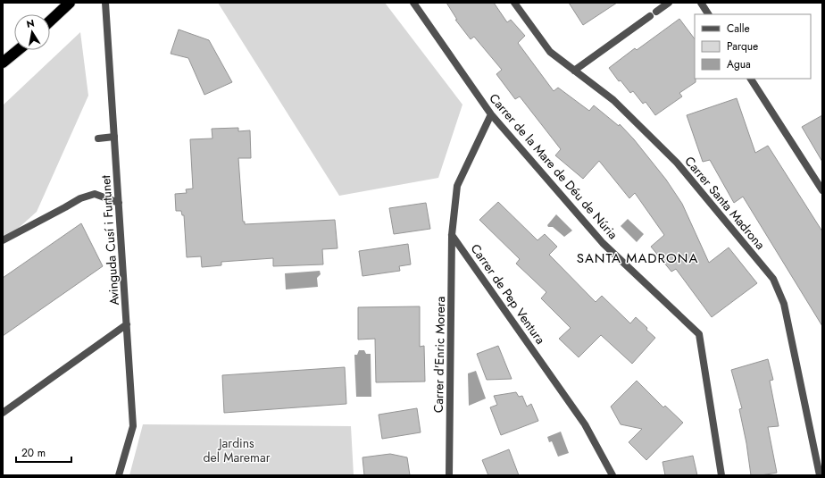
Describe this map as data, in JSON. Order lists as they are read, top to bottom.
{
  "streets": {
    "street": [
      "Carrer de la Mare de Déu de Núria",
      "Carrer Santa Madrona",
      "Avinguda Cusí i Furtunet",
      "Carrer de Pep Ventura",
      "Carrer d'Enric Morera"
    ]
  },
  "crossings": [
    ["Carrer de Pep Ventura", "Carrer d'Enric Morera"]
  ],
  "districts": ["SANTA MADRONA"],
  "parks": ["Jardins del Maremar"],
  "legend": ["Calle", "Parque", "Agua"],
  "scale_bar": "20 m",
  "north": "top"
}
